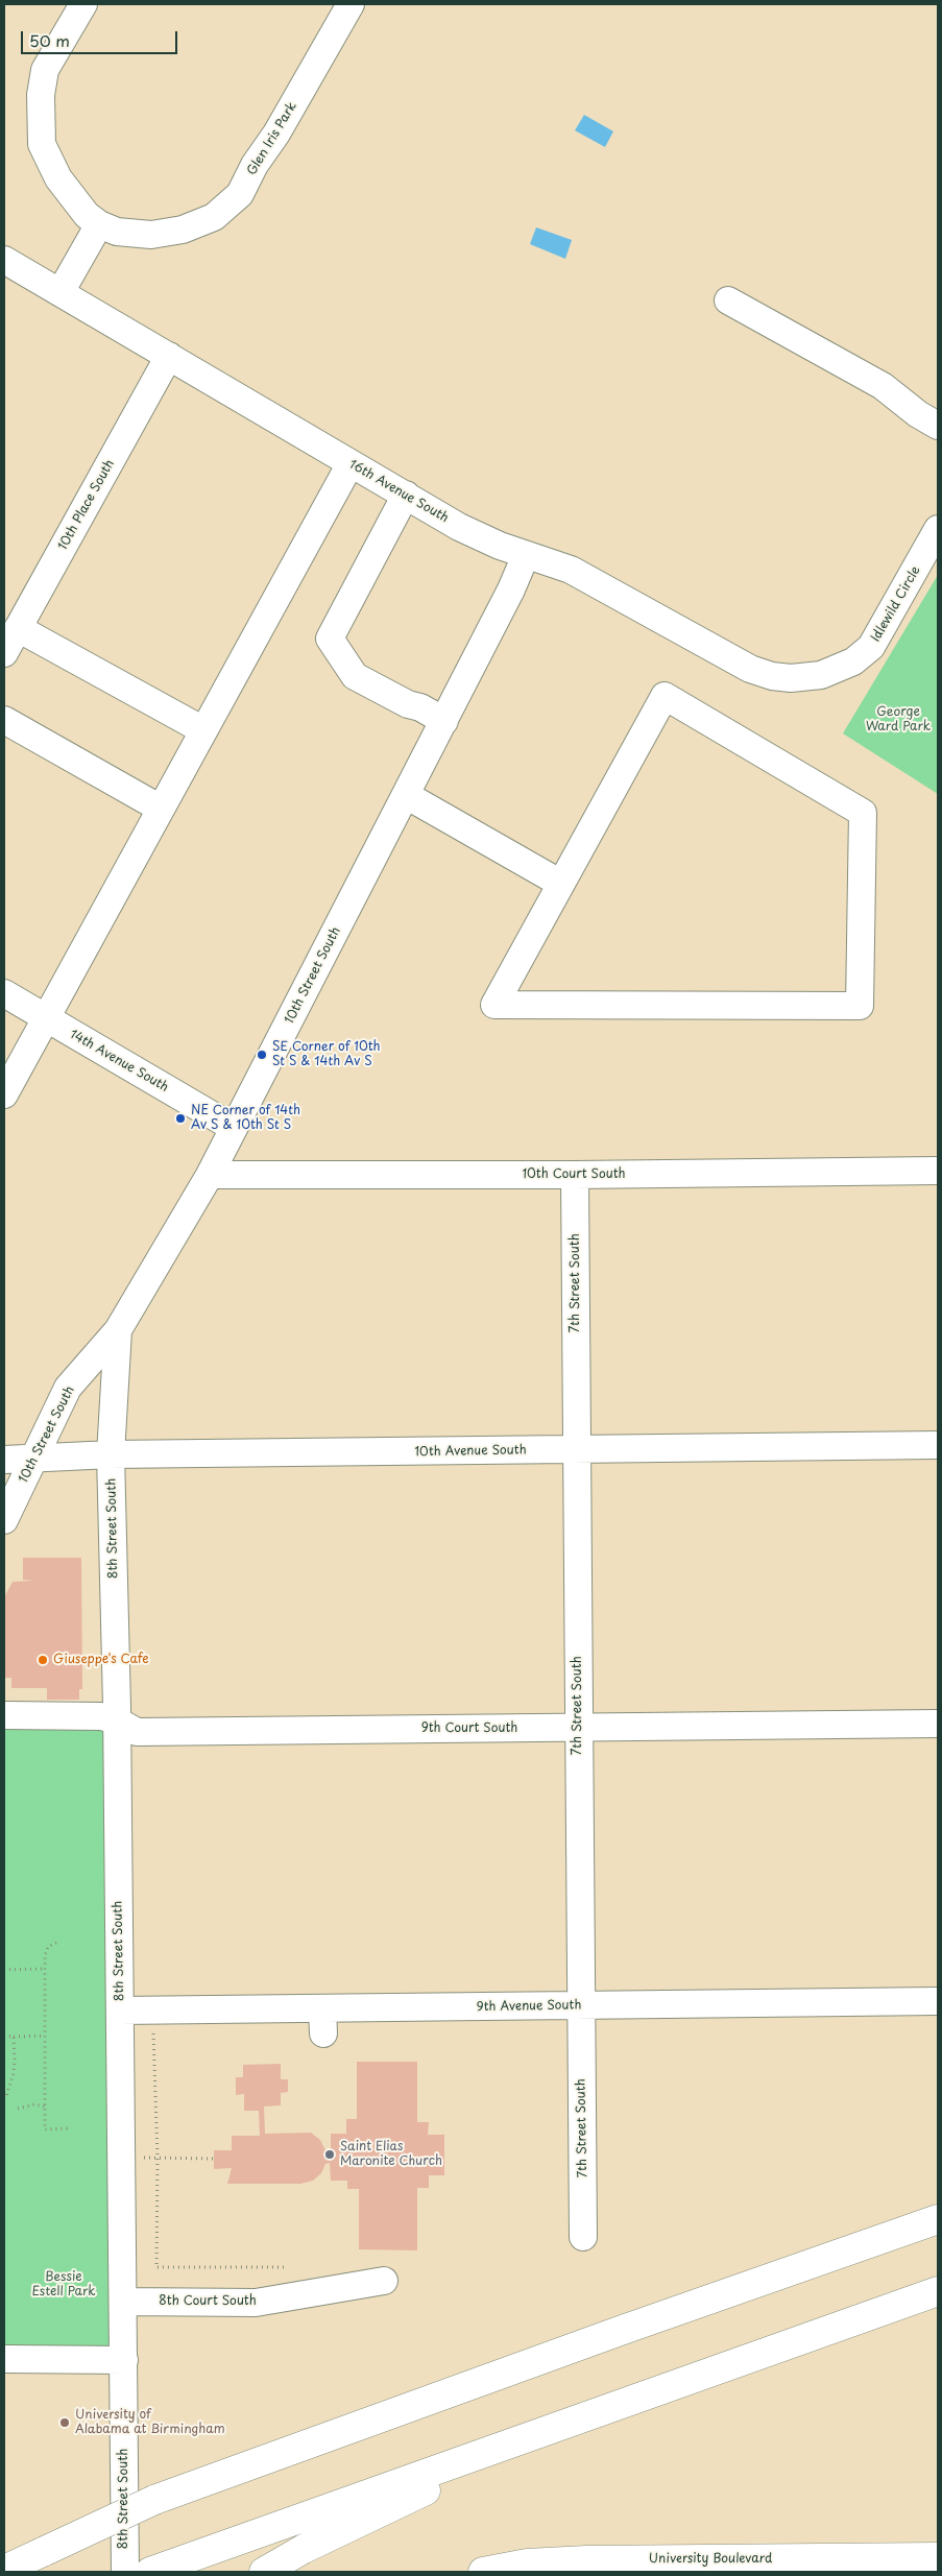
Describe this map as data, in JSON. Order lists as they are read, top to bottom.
{
  "streets": {
    "main road": ["University Boulevard"],
    "street": [
      "Glen Iris Park",
      "16th Avenue South",
      "10th Place South",
      "Idlewild Circle",
      "10th Street South",
      "14th Avenue South",
      "10th Court South",
      "7th Street South",
      "10th Avenue South",
      "8th Street South",
      "9th Court South",
      "9th Avenue South",
      "8th Court South"
    ]
  },
  "crossings": [
    ["16th Avenue South", "10th Place South"],
    ["16th Avenue South", "Idlewild Circle"],
    ["16th Avenue South", "10th Street South"],
    ["10th Street South", "14th Avenue South"],
    ["10th Street South", "10th Court South"],
    ["10th Street South", "10th Avenue South"],
    ["10th Street South", "8th Street South"],
    ["10th Court South", "7th Street South"],
    ["7th Street South", "10th Avenue South"],
    ["7th Street South", "9th Court South"],
    ["7th Street South", "9th Avenue South"],
    ["10th Avenue South", "8th Street South"],
    ["8th Street South", "9th Court South"],
    ["8th Street South", "9th Avenue South"],
    ["8th Street South", "8th Court South"]
  ],
  "parks": ["George Ward Park", "Bessie Estell Park"],
  "places": [
    "SE Corner of 10th St S & 14th Av S",
    "NE Corner of 14th Av S & 10th St S",
    "Giuseppe's Cafe",
    "Saint Elias Maronite Church",
    "University of Alabama at Birmingham"
  ],
  "scale_bar": "50 m"
}
